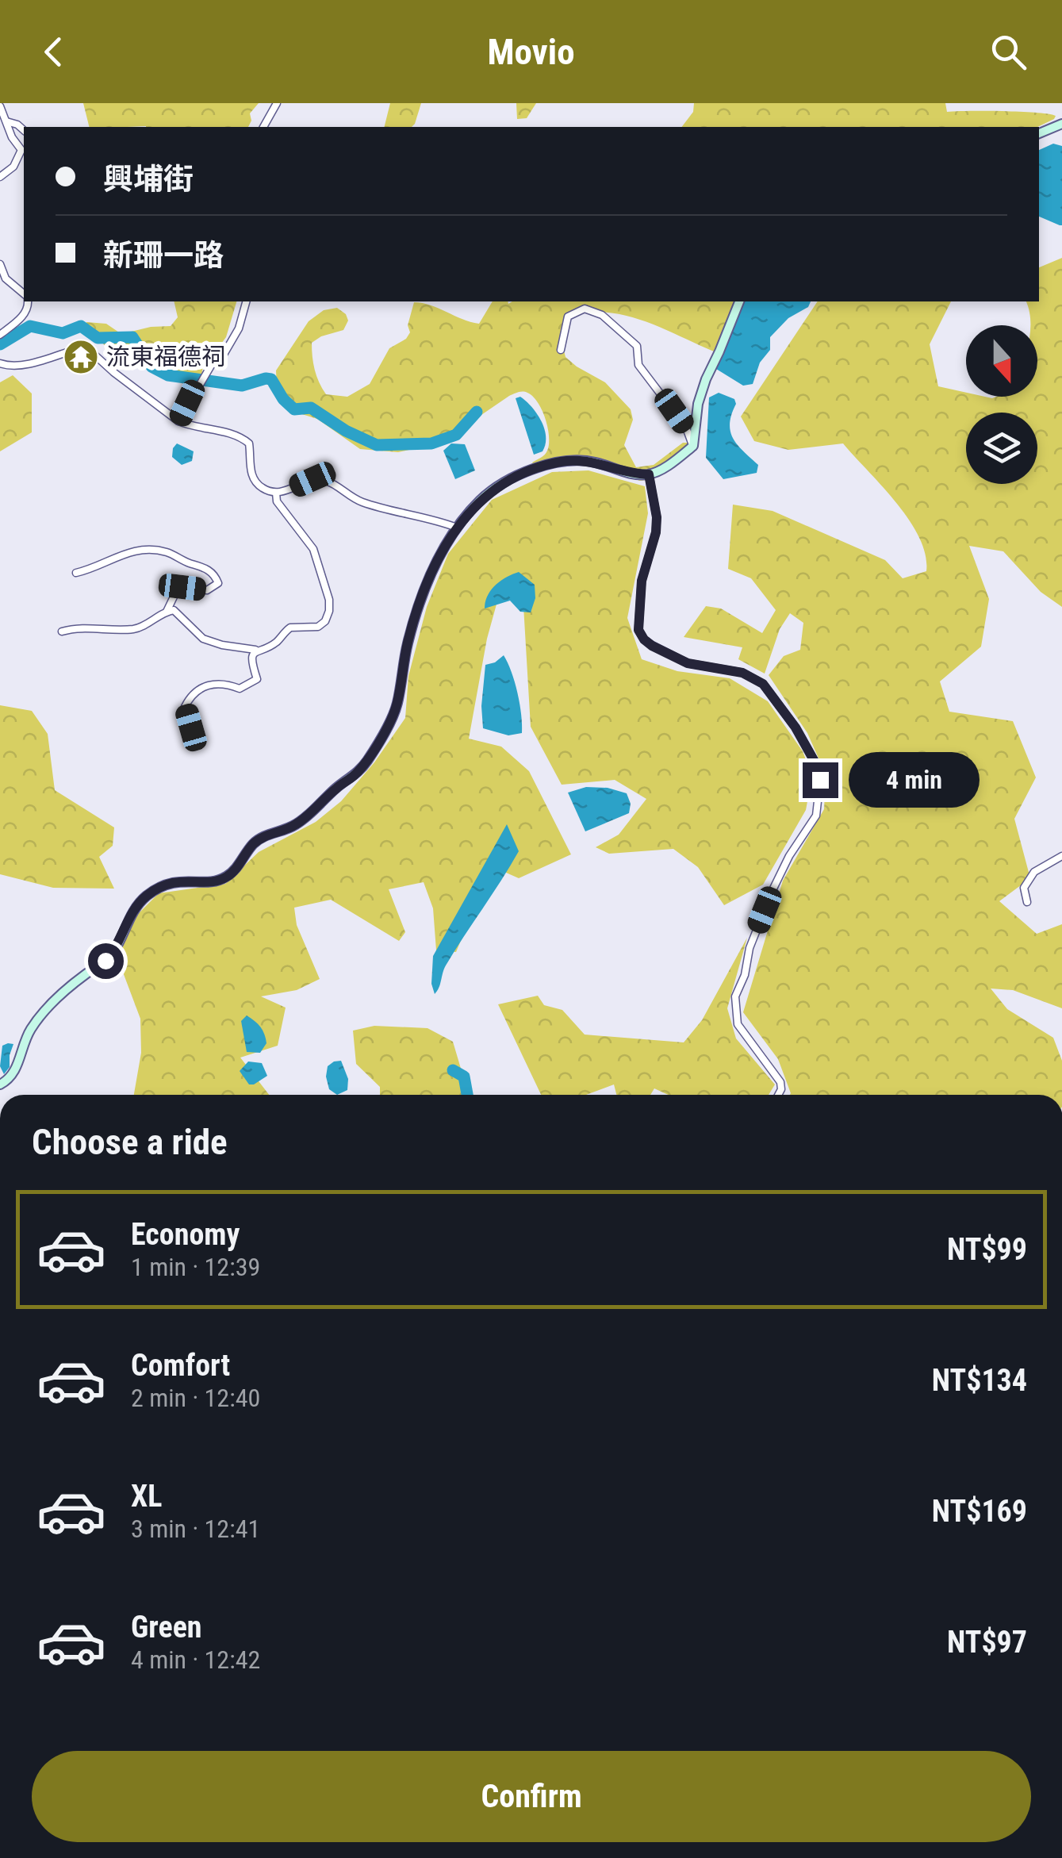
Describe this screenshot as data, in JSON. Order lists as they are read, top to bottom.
{
  "places": {
    "temple": ["流東福德祠"]
  },
  "north": "bottom",
  "page": {
    "header": "Movio",
    "banner": ["興埔街", "新珊一路"],
    "bubble": "4 min",
    "heading": "Choose a ride",
    "list": [
      {
        "name": "Economy",
        "note": "1 min · 12:39",
        "value": "NT$99"
      },
      {
        "name": "Comfort",
        "note": "2 min · 12:40",
        "value": "NT$134"
      },
      {
        "name": "XL",
        "note": "3 min · 12:41",
        "value": "NT$169"
      },
      {
        "name": "Green",
        "note": "4 min · 12:42",
        "value": "NT$97"
      }
    ],
    "buttons": "Confirm"
  }
}
